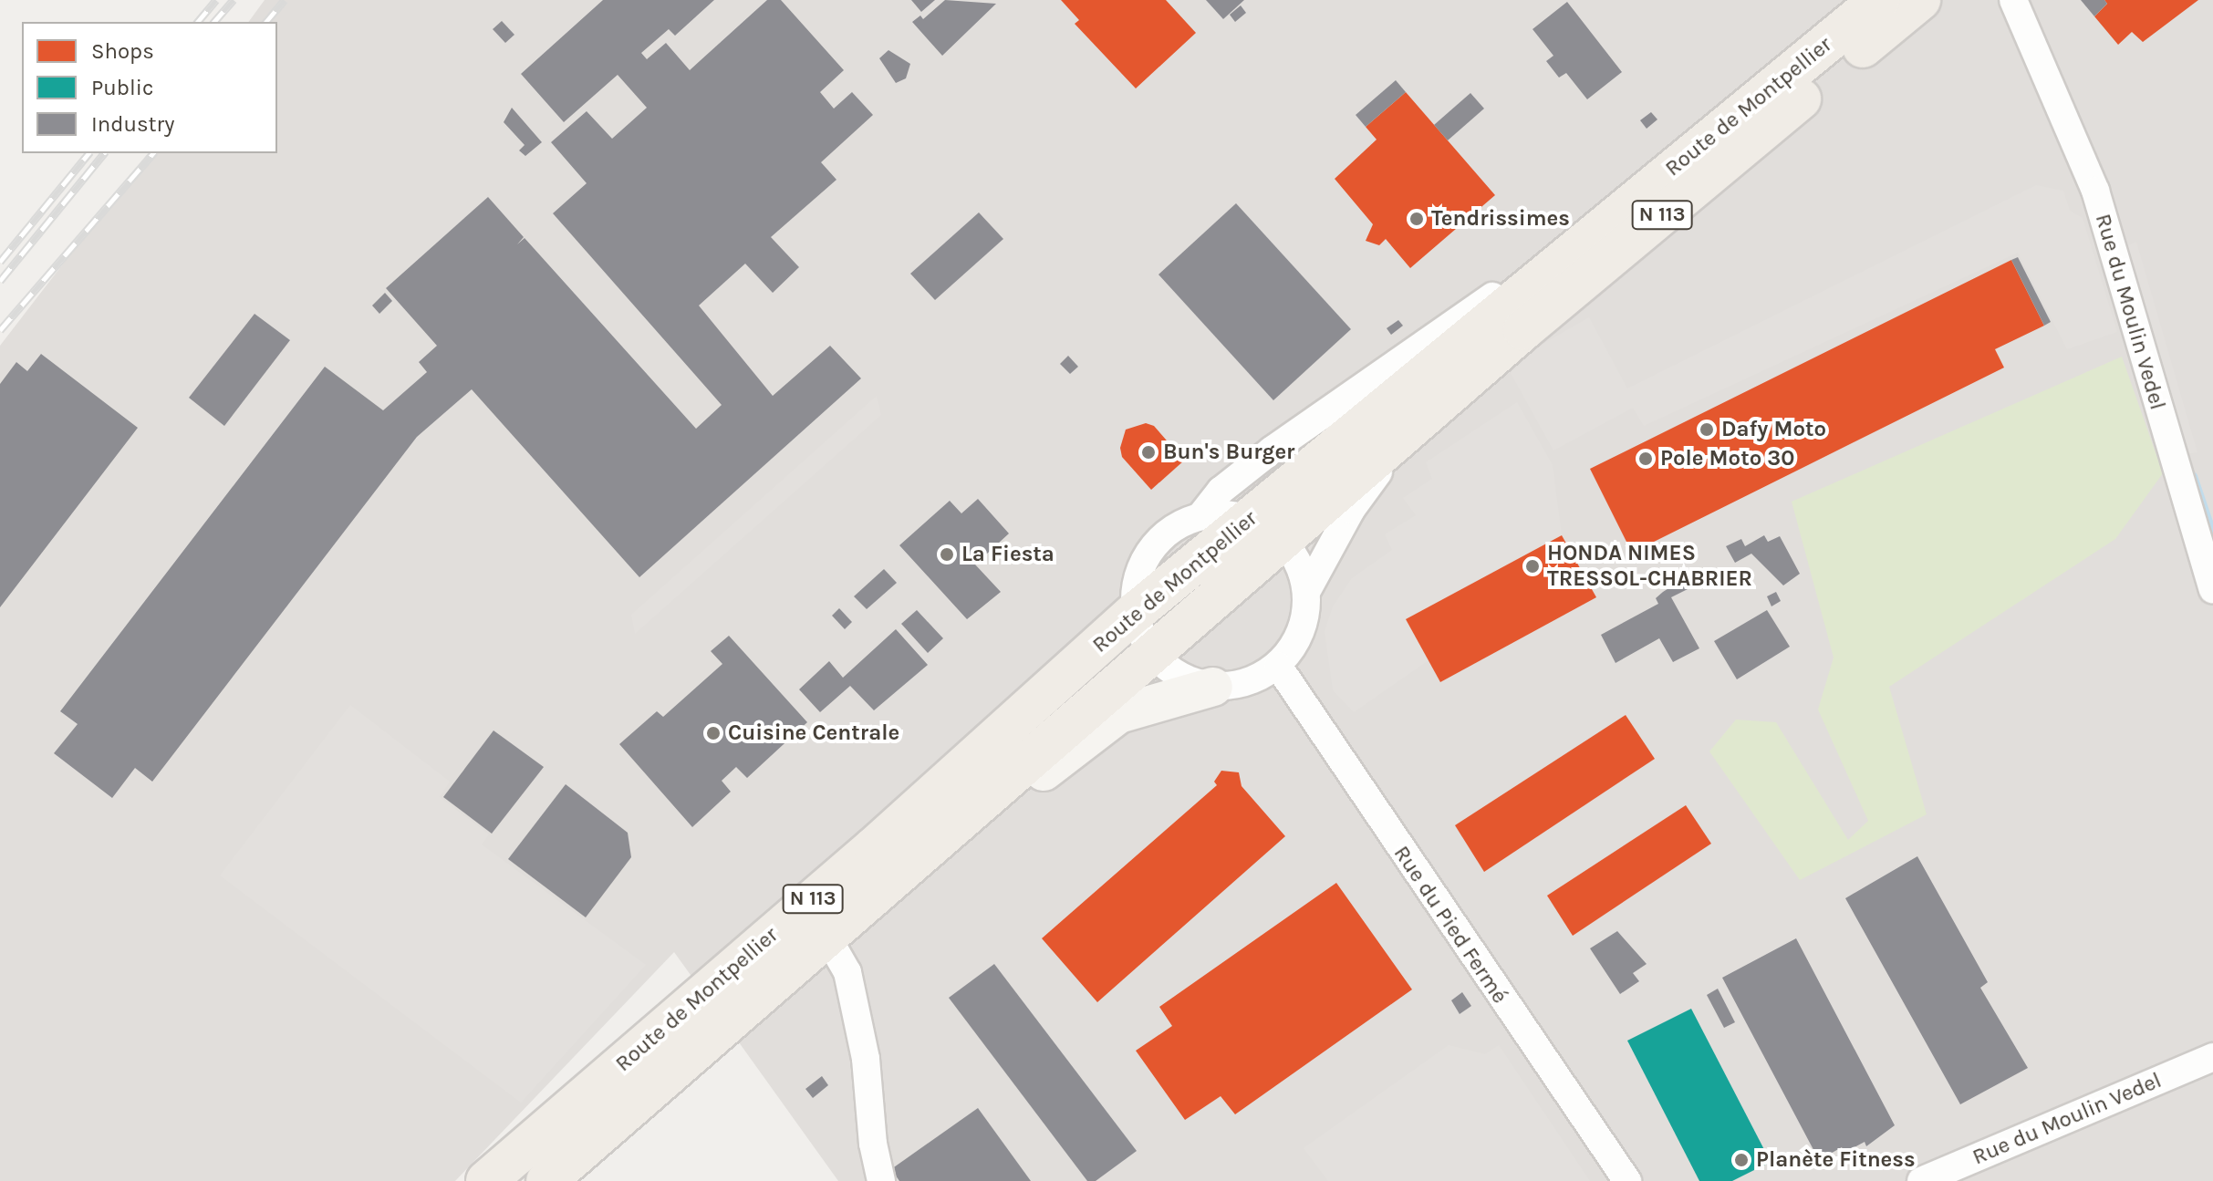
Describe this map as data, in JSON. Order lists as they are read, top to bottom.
{
  "streets": {
    "main road": ["Route de Montpellier", "N 113"],
    "street": ["Rue du Moulin Vedel", "Rue du Pied Fermé"]
  },
  "places": [
    "Tendrissimes",
    "Dafy Moto",
    "Bun's Burger",
    "Pole Moto 30",
    "La Fiesta",
    "HONDA NIMES TRESSOL-CHABRIER",
    "Cuisine Centrale",
    "Planète Fitness"
  ],
  "legend": ["Shops", "Public", "Industry"]
}
